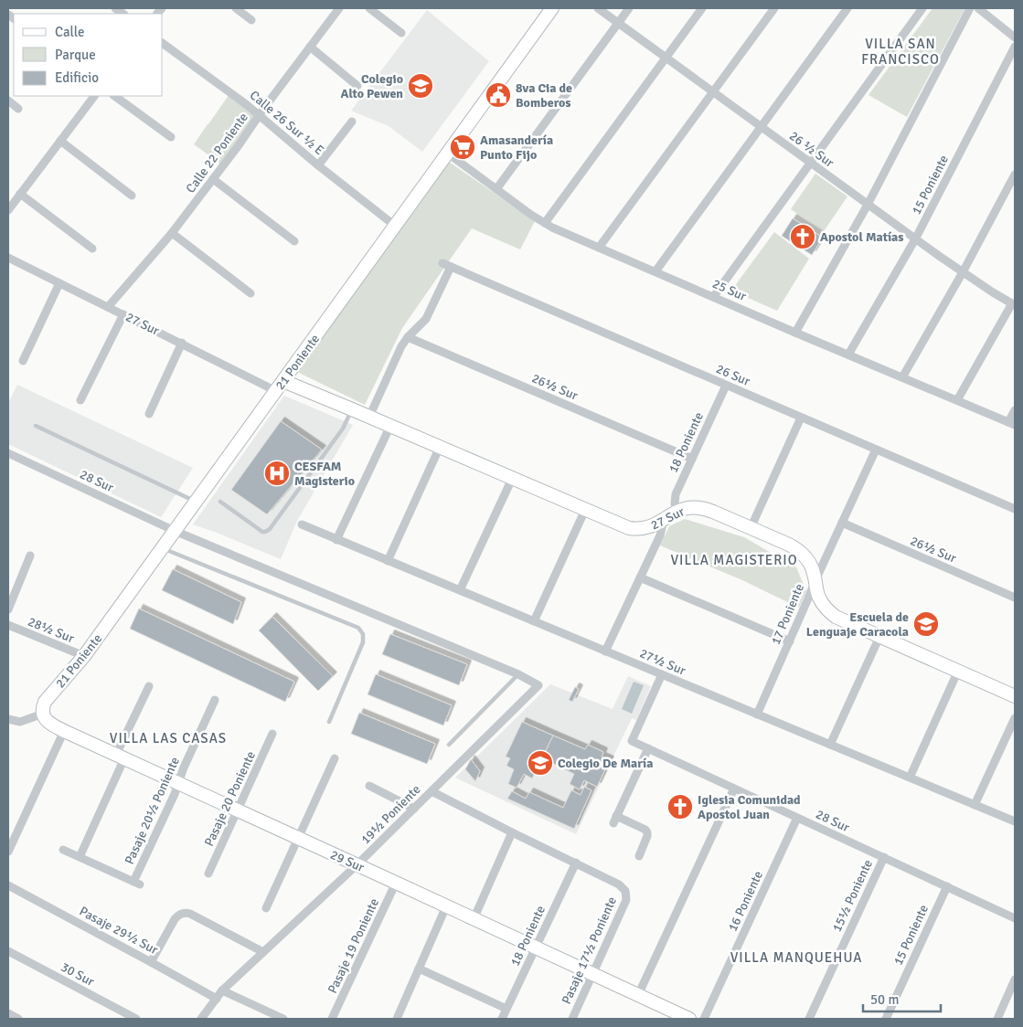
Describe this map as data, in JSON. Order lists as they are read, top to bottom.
{
  "streets": {
    "street": [
      "Calle 26 Sur ½ E",
      "26 ½ Sur",
      "Calle 22 Poniente",
      "15 Poniente",
      "25 Sur",
      "27 Sur",
      "21 Poniente",
      "26 Sur",
      "26½ Sur",
      "18 Poniente",
      "28 Sur",
      "17 Poniente",
      "28½ Sur",
      "27½ Sur",
      "Pasaje 20 Poniente",
      "Pasaje 20½ Poniente",
      "19½ Poniente",
      "29 Sur",
      "15½ Poniente",
      "16 Poniente",
      "Pasaje 29½ Sur",
      "Pasaje 19 Poniente",
      "Pasaje 17½ Poniente",
      "30 Sur"
    ]
  },
  "crossings": [
    ["Calle 26 Sur ½ E", "Calle 22 Poniente"],
    ["Calle 26 Sur ½ E", "21 Poniente"],
    ["26 ½ Sur", "15 Poniente"],
    ["Calle 22 Poniente", "27 Sur"],
    ["15 Poniente", "25 Sur"],
    ["15 Poniente", "28 Sur"],
    ["25 Sur", "21 Poniente"],
    ["27 Sur", "21 Poniente"],
    ["27 Sur", "18 Poniente"],
    ["27 Sur", "17 Poniente"],
    ["21 Poniente", "28 Sur"],
    ["21 Poniente", "28½ Sur"],
    ["21 Poniente", "29 Sur"],
    ["26 Sur", "18 Poniente"],
    ["26 Sur", "17 Poniente"],
    ["26½ Sur", "18 Poniente"],
    ["26½ Sur", "17 Poniente"],
    ["18 Poniente", "29 Sur"],
    ["18 Poniente", "Pasaje 17½ Poniente"],
    ["28 Sur", "27½ Sur"],
    ["28 Sur", "19½ Poniente"],
    ["28 Sur", "15½ Poniente"],
    ["28 Sur", "16 Poniente"],
    ["17 Poniente", "27½ Sur"],
    ["Pasaje 20 Poniente", "29 Sur"],
    ["Pasaje 20½ Poniente", "29 Sur"],
    ["19½ Poniente", "29 Sur"],
    ["19½ Poniente", "Pasaje 29½ Sur"],
    ["29 Sur", "Pasaje 19 Poniente"],
    ["29 Sur", "Pasaje 17½ Poniente"]
  ],
  "districts": [
    "VILLA SAN FRANCISCO",
    "VILLA MAGISTERIO",
    "VILLA LAS CASAS",
    "VILLA MANQUEHUA"
  ],
  "places": {
    "school or university": ["Colegio Alto Pewen", "Escuela de Lenguaje Caracola", "Colegio De María"],
    "public building": ["8va Cia de Bomberos"],
    "supermarket": ["Amasandería Punto Fijo"],
    "church": ["Apostol Matías", "Iglesia Comunidad Apostol Juan"],
    "hospital": ["CESFAM Magisterio"]
  },
  "legend": ["Calle", "Parque", "Edificio"],
  "scale_bar": "50 m"
}
